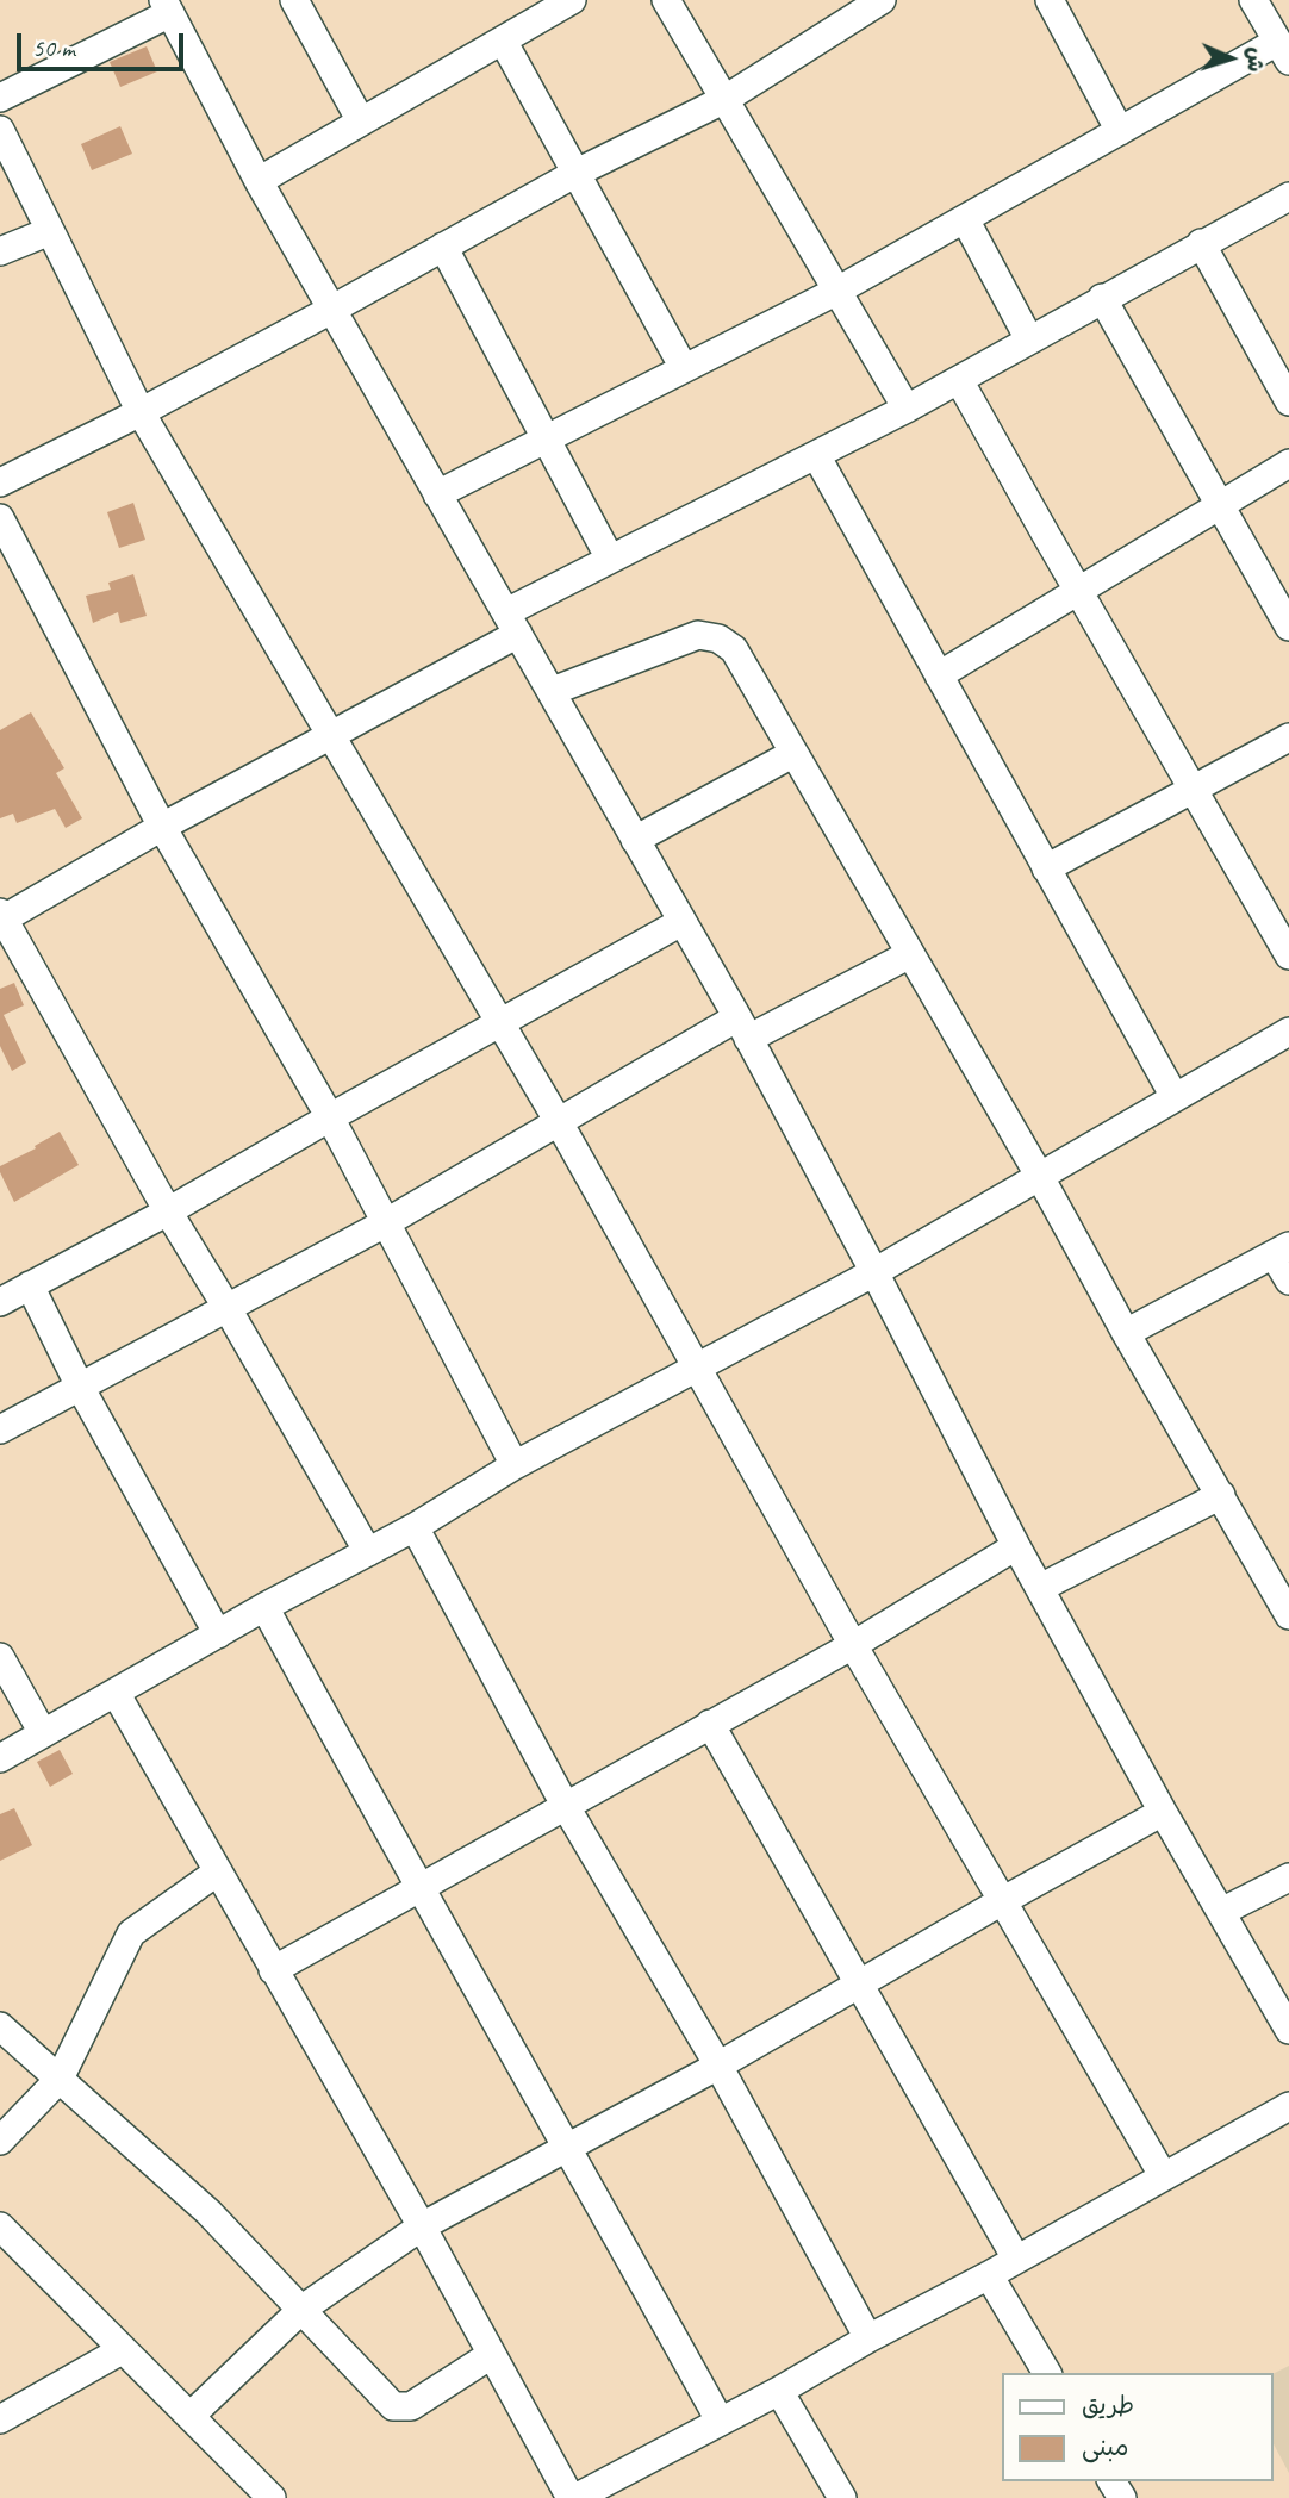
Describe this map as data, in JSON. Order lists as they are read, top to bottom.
{
  "legend": ["طريق", "مبنى"],
  "scale_bar": "50 m",
  "north": "right"
}
